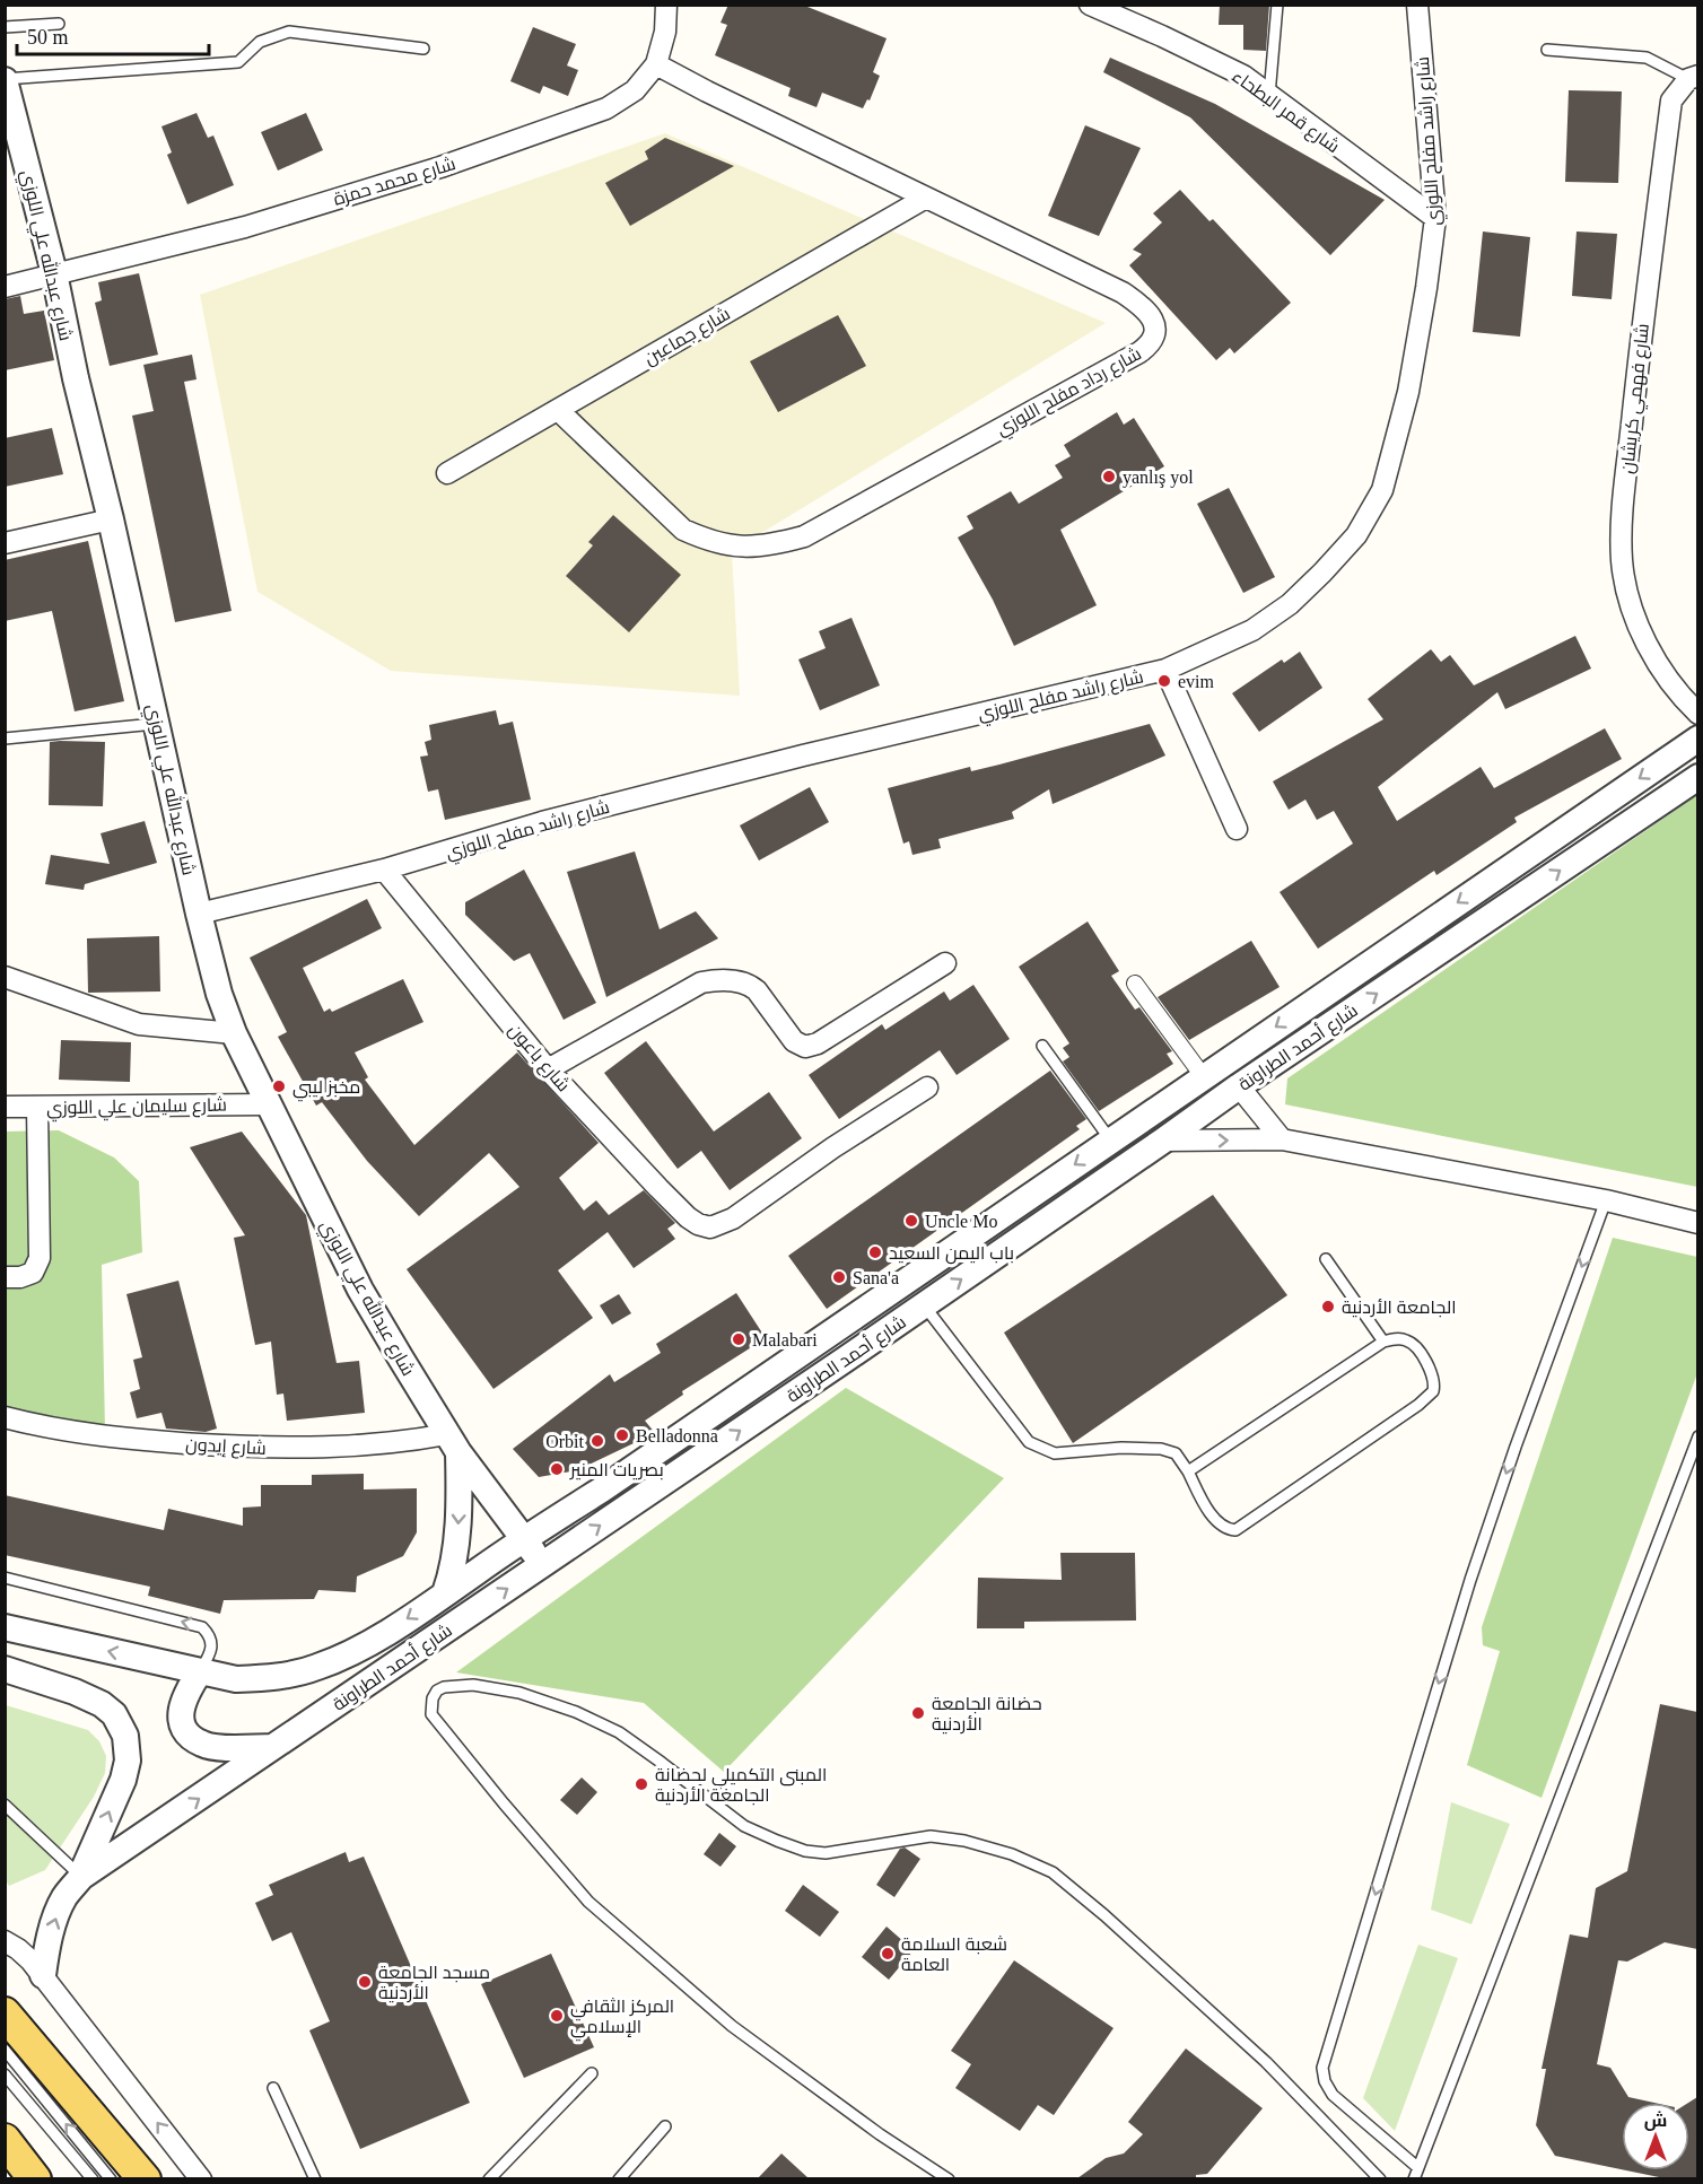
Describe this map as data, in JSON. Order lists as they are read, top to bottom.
{
  "streets": {
    "street": [
      "شارع قمر البطحاء",
      "شارع راشد مفلح اللوزي",
      "شارع محمد حمزة",
      "شارع عبدالله علي اللوزي",
      "شارع جماعين",
      "شارع رداد مفلح اللوزي",
      "شارع فهمي كريشان",
      "شارع أحمد الطراونة",
      "شارع باعون",
      "شارع سليمان علي اللوزي",
      "شارع إيدون"
    ]
  },
  "crossings": [
    ["شارع قمر البطحاء", "شارع راشد مفلح اللوزي"],
    ["شارع راشد مفلح اللوزي", "شارع عبدالله علي اللوزي"],
    ["شارع راشد مفلح اللوزي", "شارع باعون"],
    ["شارع محمد حمزة", "شارع عبدالله علي اللوزي"],
    ["شارع محمد حمزة", "شارع رداد مفلح اللوزي"],
    ["شارع عبدالله علي اللوزي", "شارع أحمد الطراونة"],
    ["شارع عبدالله علي اللوزي", "شارع سليمان علي اللوزي"],
    ["شارع عبدالله علي اللوزي", "شارع إيدون"],
    ["شارع جماعين", "شارع رداد مفلح اللوزي"]
  ],
  "places": [
    "yanlış yol",
    "evim",
    "مخبز ليبي",
    "Uncle Mo",
    "باب اليمن السعيد",
    "Sana'a",
    "الجامعة الأردنية",
    "Malabari",
    "Belladonna",
    "Orbit",
    "بصريات المنير",
    "حضانة الجامعة الأردنية",
    "المبنى التكميلي لحضانة الجامغة الأردنية",
    "شعبة السلامة العامة",
    "مسجد الجامعة الأردنية",
    "المركز الثقافي الإسلامي"
  ],
  "scale_bar": "50 m",
  "north": "top"
}
